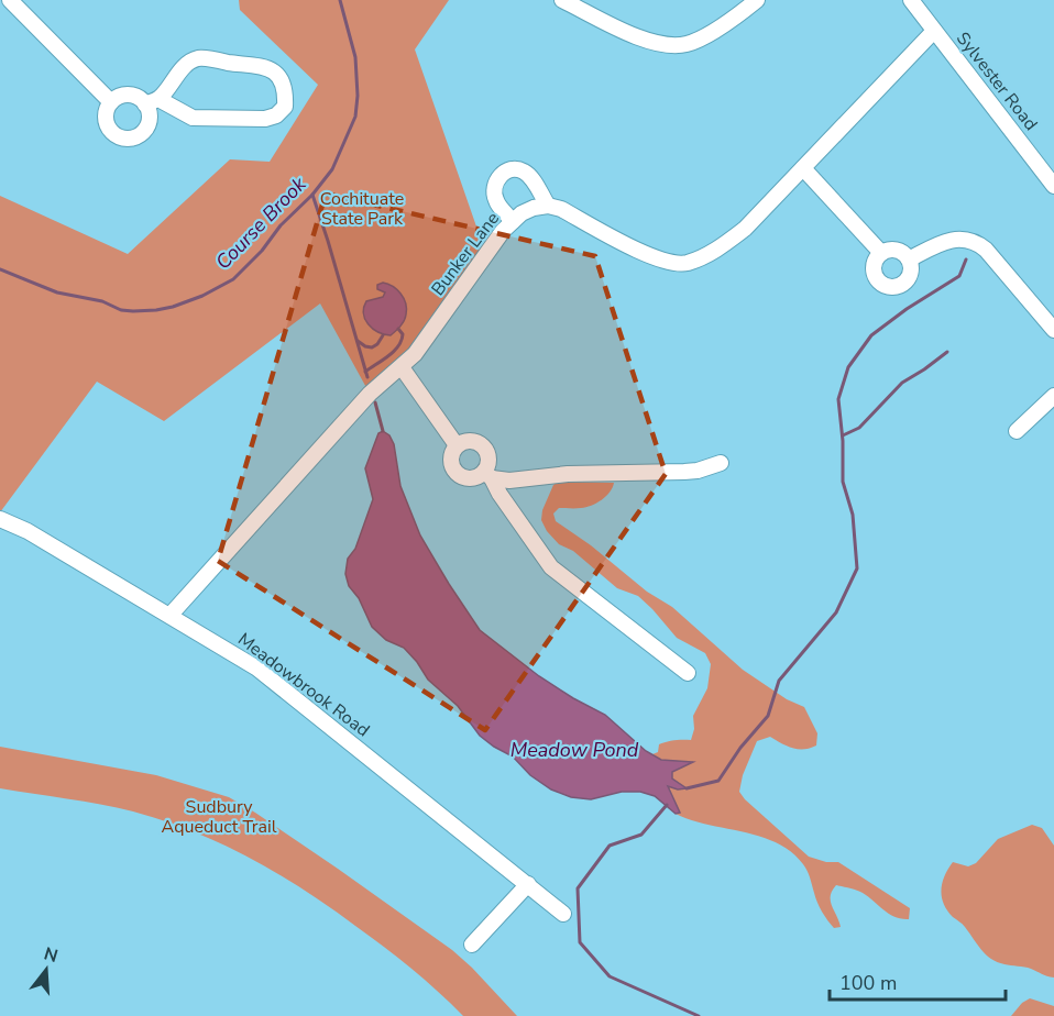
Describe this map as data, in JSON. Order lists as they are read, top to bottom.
{
  "streets": {
    "street": ["Sylvester Road", "Bunker Lane", "Meadowbrook Road"]
  },
  "crossings": [
    ["Bunker Lane", "Meadowbrook Road"]
  ],
  "water": ["Course Brook", "Meadow Pond"],
  "parks": ["Cochituate State Park", "Sudbury Aqueduct Trail"],
  "scale_bar": "100 m",
  "north": "top"
}
